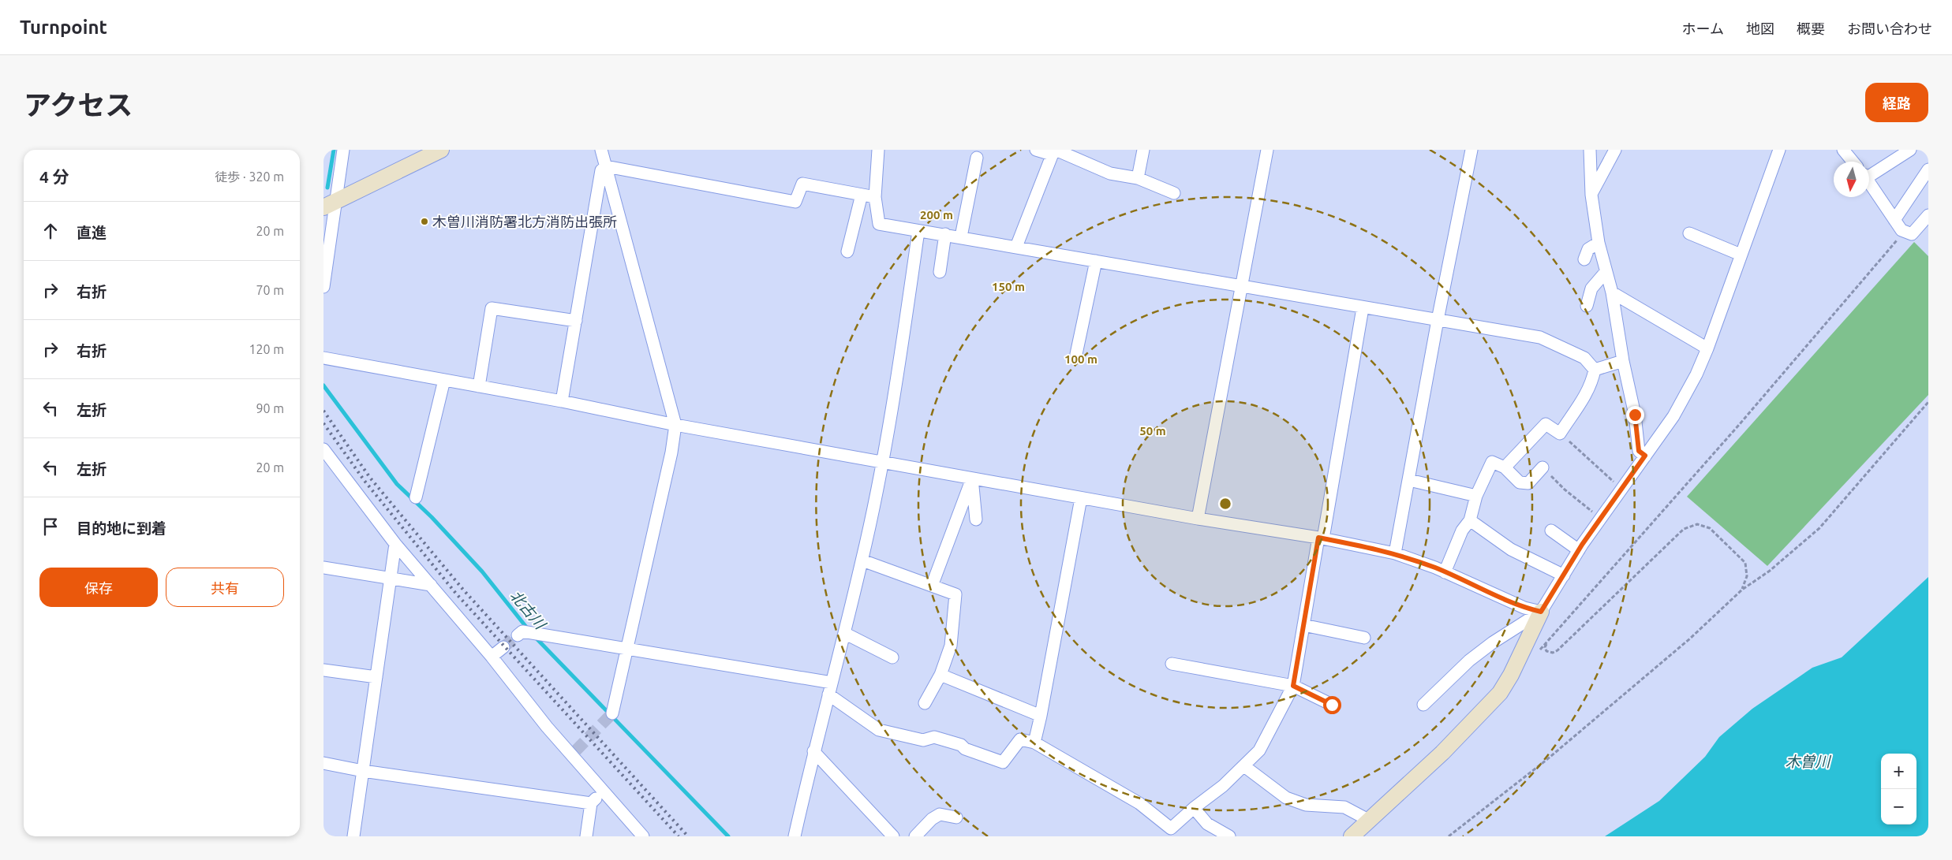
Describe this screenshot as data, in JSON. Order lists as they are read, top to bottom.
{
  "water": ["北古川", "木曽川"],
  "places": ["木曽川消防署北方消防出張所"],
  "north": "bottom",
  "page": {
    "header": "Turnpoint",
    "nav": [
      "ホーム",
      "地図",
      "概要",
      "お問い合わせ"
    ],
    "title": "アクセス",
    "buttons": [
      "経路",
      ["保存", "共有"]
    ],
    "heading": ["4 分", "徒歩 · 320 m"],
    "list": [
      ["直進", "20 m"],
      ["右折", "70 m"],
      ["右折", "120 m"],
      ["左折", "90 m"],
      ["左折", "20 m"],
      "目的地に到着"
    ],
    "map_buttons": ["+", "−"]
  },
  "rings": [
    "200 m",
    "150 m",
    "100 m",
    "50 m"
  ]
}
